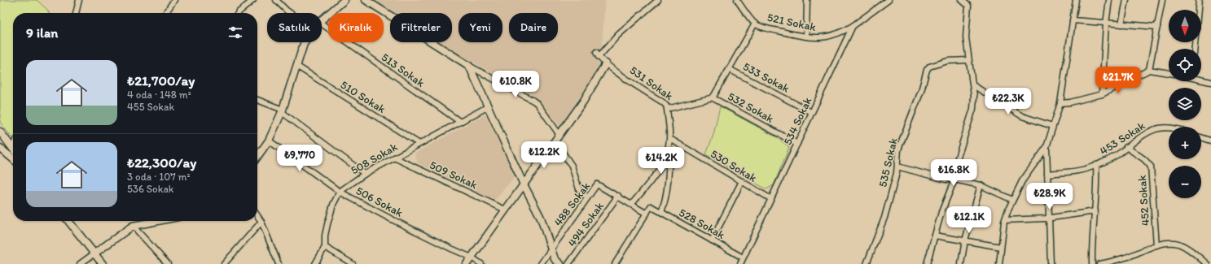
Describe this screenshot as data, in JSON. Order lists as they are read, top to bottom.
{
  "streets": {
    "street": [
      "521 Sokak",
      "513 Sokak",
      "533 Sokak",
      "531 Sokak",
      "510 Sokak",
      "532 Sokak",
      "534 Sokak",
      "453 Sokak",
      "508 Sokak",
      "535 Sokak",
      "530 Sokak",
      "509 Sokak",
      "452 Sokak",
      "506 Sokak",
      "488 Sokak",
      "528 Sokak",
      "494 Sokak"
    ]
  },
  "crossings": [
    ["521 Sokak", "534 Sokak"],
    ["513 Sokak", "508 Sokak"],
    ["533 Sokak", "534 Sokak"],
    ["531 Sokak", "532 Sokak"],
    ["510 Sokak", "508 Sokak"],
    ["532 Sokak", "534 Sokak"],
    ["534 Sokak", "530 Sokak"],
    ["534 Sokak", "528 Sokak"],
    ["453 Sokak", "452 Sokak"],
    ["508 Sokak", "509 Sokak"],
    ["508 Sokak", "506 Sokak"],
    ["488 Sokak", "528 Sokak"],
    ["488 Sokak", "494 Sokak"]
  ],
  "north": "bottom",
  "page": {
    "map_buttons": ["+", "−"],
    "chip": [
      "Satılık",
      "Kiralık",
      "Filtreler",
      "Yeni",
      "Daire"
    ],
    "heading": "9 ilan",
    "list": [
      {
        "name": "₺21,700/ay",
        "note": "4 oda · 148 m² · 455 Sokak"
      },
      {
        "name": "₺22,300/ay",
        "note": "3 oda · 107 m² · 536 Sokak"
      }
    ],
    "price": [
      "₺21.7K",
      "₺10.8K",
      "₺22.3K",
      "₺12.2K",
      "₺9,770",
      "₺14.2K",
      "₺16.8K",
      "₺28.9K",
      "₺12.1K"
    ]
  }
}
